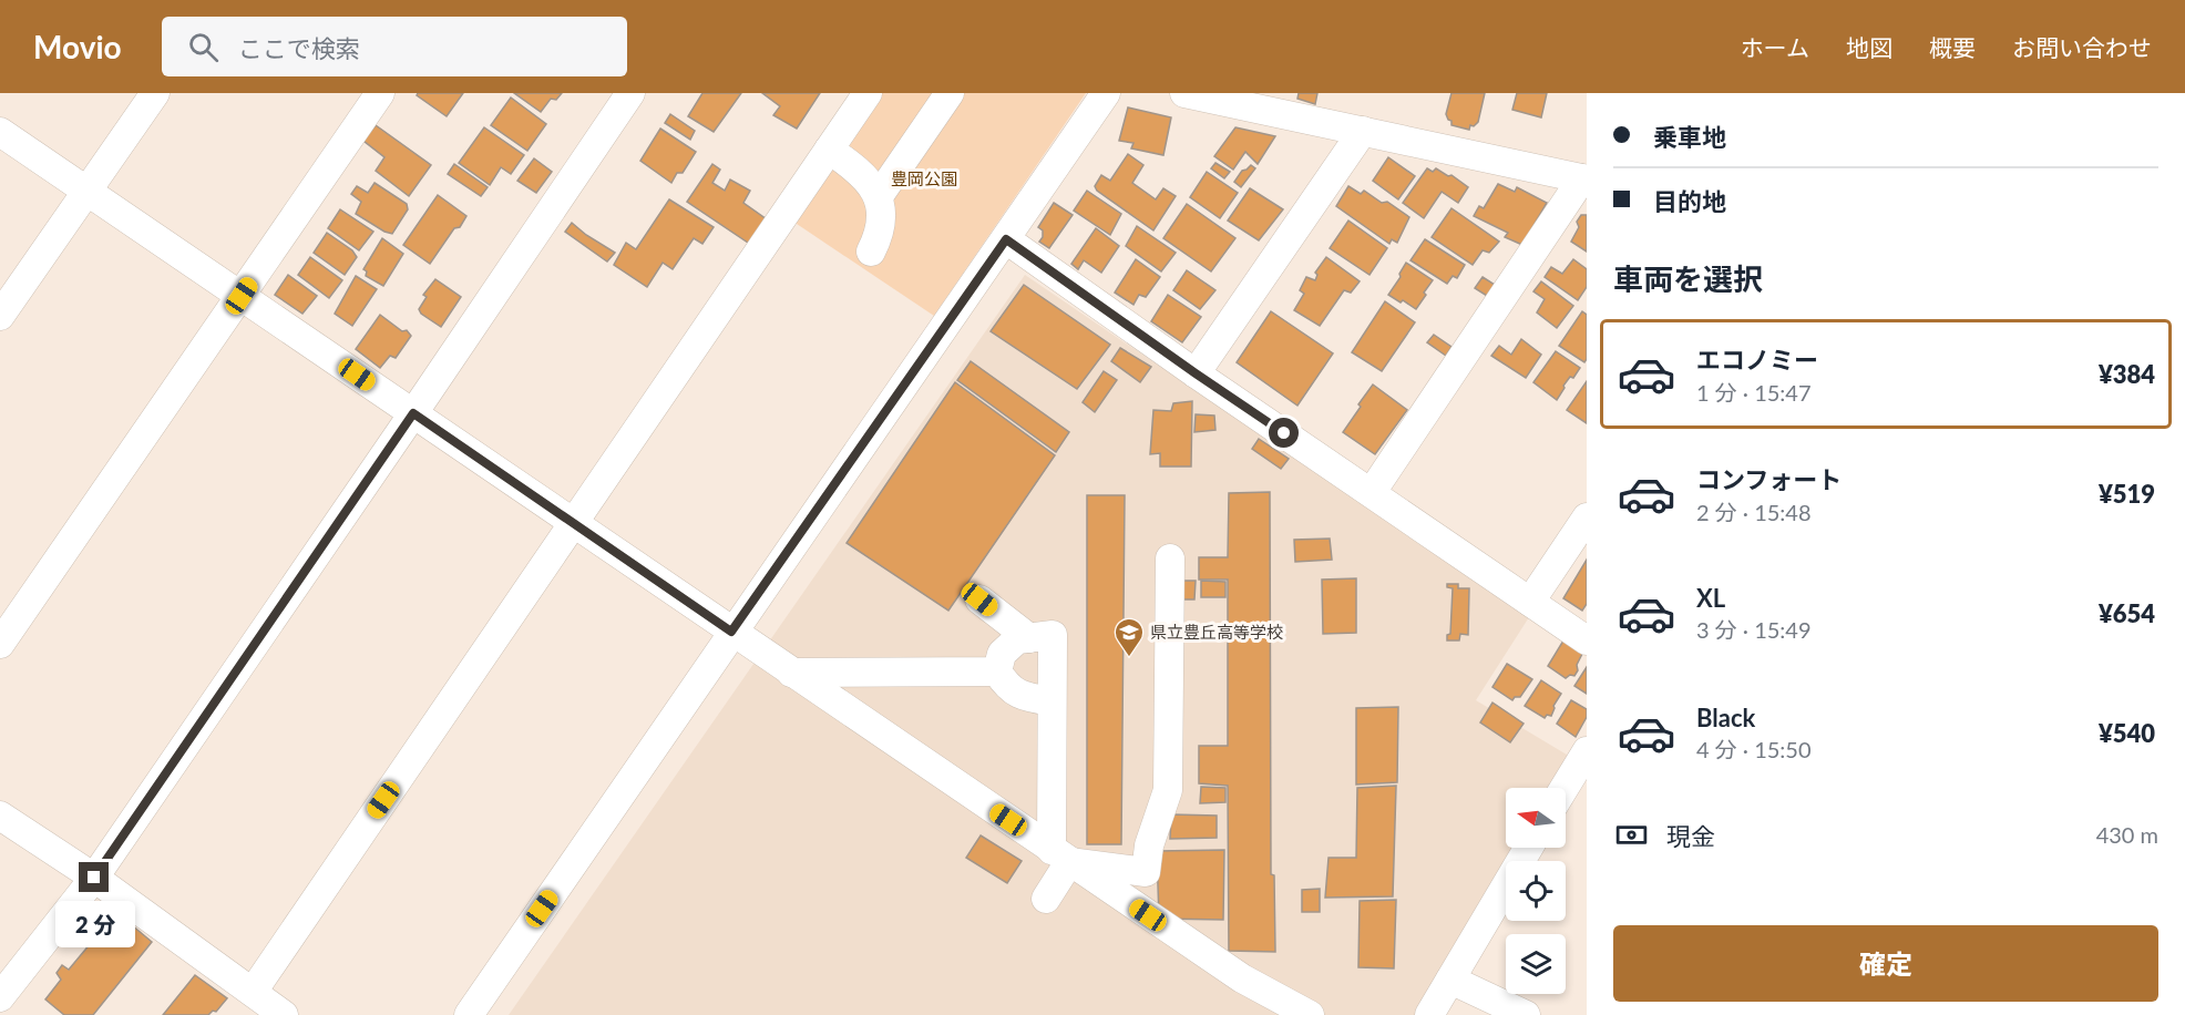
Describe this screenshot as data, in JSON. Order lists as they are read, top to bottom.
{
  "parks": ["豊岡公園"],
  "places": {
    "school or university": ["県立豊丘高等学校"]
  },
  "north": "left",
  "page": {
    "header": "Movio",
    "search": "ここで検索",
    "nav": [
      "ホーム",
      "地図",
      "概要",
      "お問い合わせ"
    ],
    "banner": ["乗車地", "目的地"],
    "heading": "車両を選択",
    "list": [
      {
        "name": "エコノミー",
        "note": "1 分 · 15:47",
        "value": "¥384"
      },
      {
        "name": "コンフォート",
        "note": "2 分 · 15:48",
        "value": "¥519"
      },
      {
        "name": "XL",
        "note": "3 分 · 15:49",
        "value": "¥654"
      },
      {
        "name": "Black",
        "note": "4 分 · 15:50",
        "value": "¥540"
      }
    ],
    "pay": ["現金", "430 m"],
    "bubble": "2 分",
    "buttons": "確定"
  }
}
